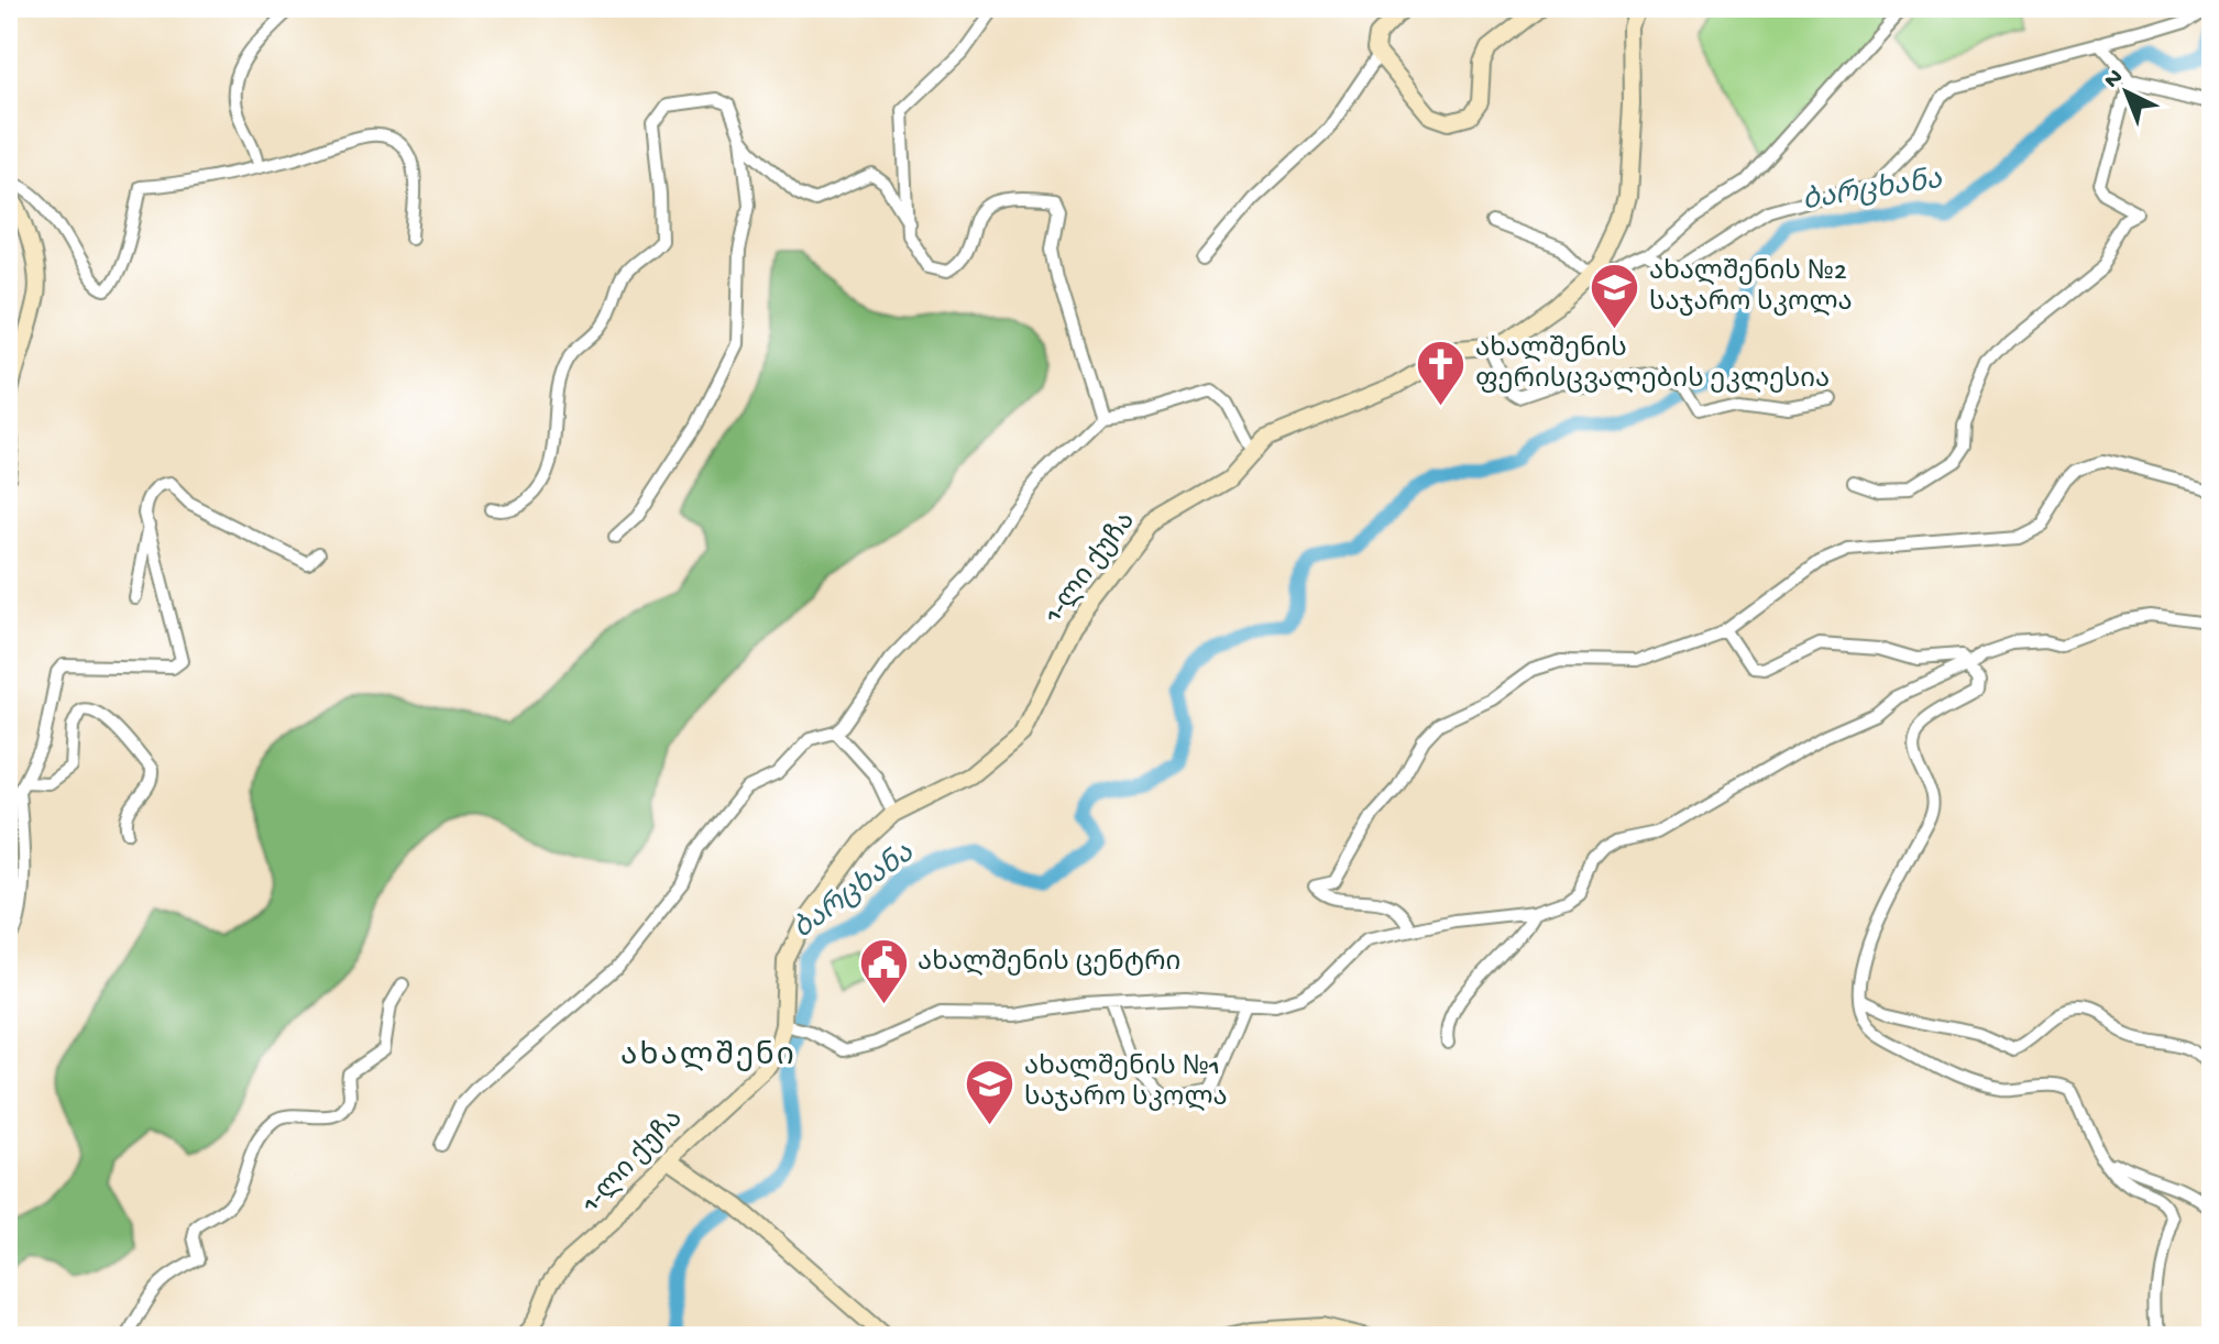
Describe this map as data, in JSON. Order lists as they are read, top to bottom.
{
  "streets": {
    "street": ["1-ლი ქუჩა"]
  },
  "districts": ["ახალშენი"],
  "water": ["ბარცხანა"],
  "places": {
    "school or university": ["ახალშენის №2 საჯარო სკოლა", "ახალშენის №1 საჯარო სკოლა"],
    "church": ["ახალშენის ფერისცვალების ეკლესია"],
    "public building": ["ახალშენის ცენტრი"]
  },
  "north": "top left"
}
